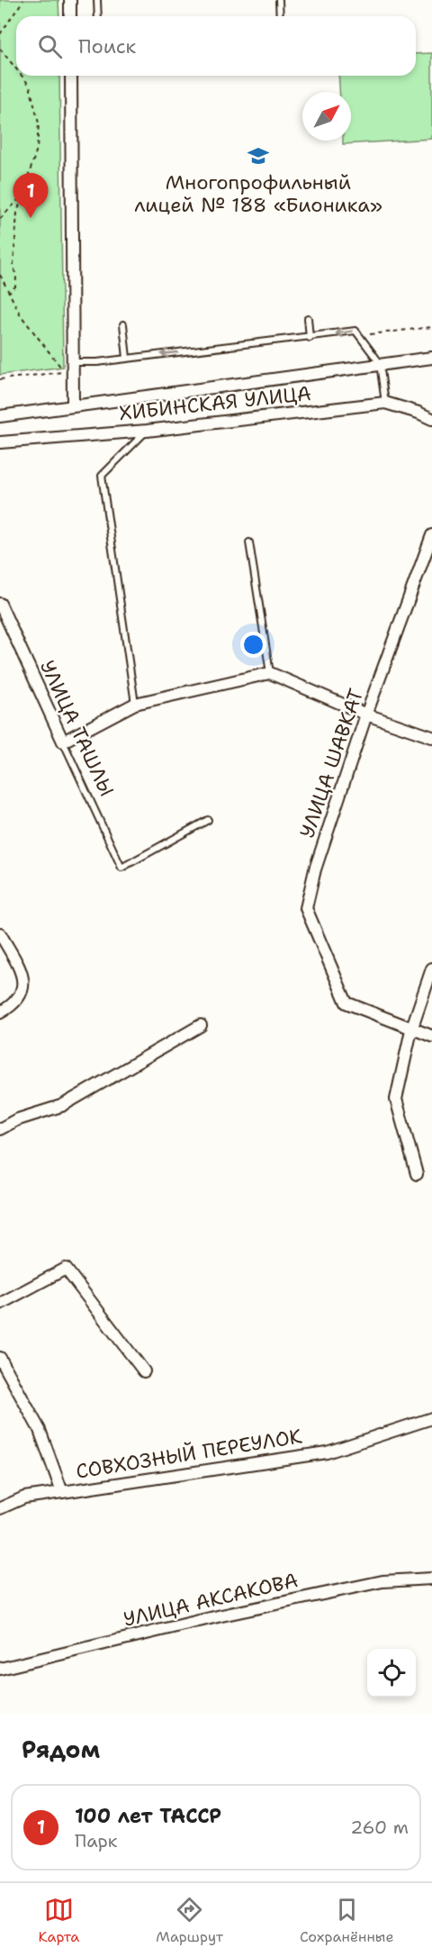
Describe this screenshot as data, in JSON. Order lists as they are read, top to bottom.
{
  "streets": {
    "street": [
      "ХИБИНСКАЯ УЛИЦА",
      "УЛИЦА ТАШЛЫ",
      "УЛИЦА ШАВКАТ",
      "СОВХОЗНЫЙ ПЕРЕУЛОК",
      "УЛИЦА АКСАКОВА"
    ]
  },
  "places": {
    "school or university": ["Многопрофильный лицей № 188 «Бионика»"]
  },
  "north": "top right",
  "page": {
    "search": "Поиск",
    "pins": "1",
    "heading": "Рядом",
    "list": [
      {
        "mark": "1",
        "name": "100 лет ТАССР",
        "note": "Парк",
        "value": "260 m"
      }
    ],
    "nav": ["Карта", "Маршрут", "Сохранённые"]
  }
}
